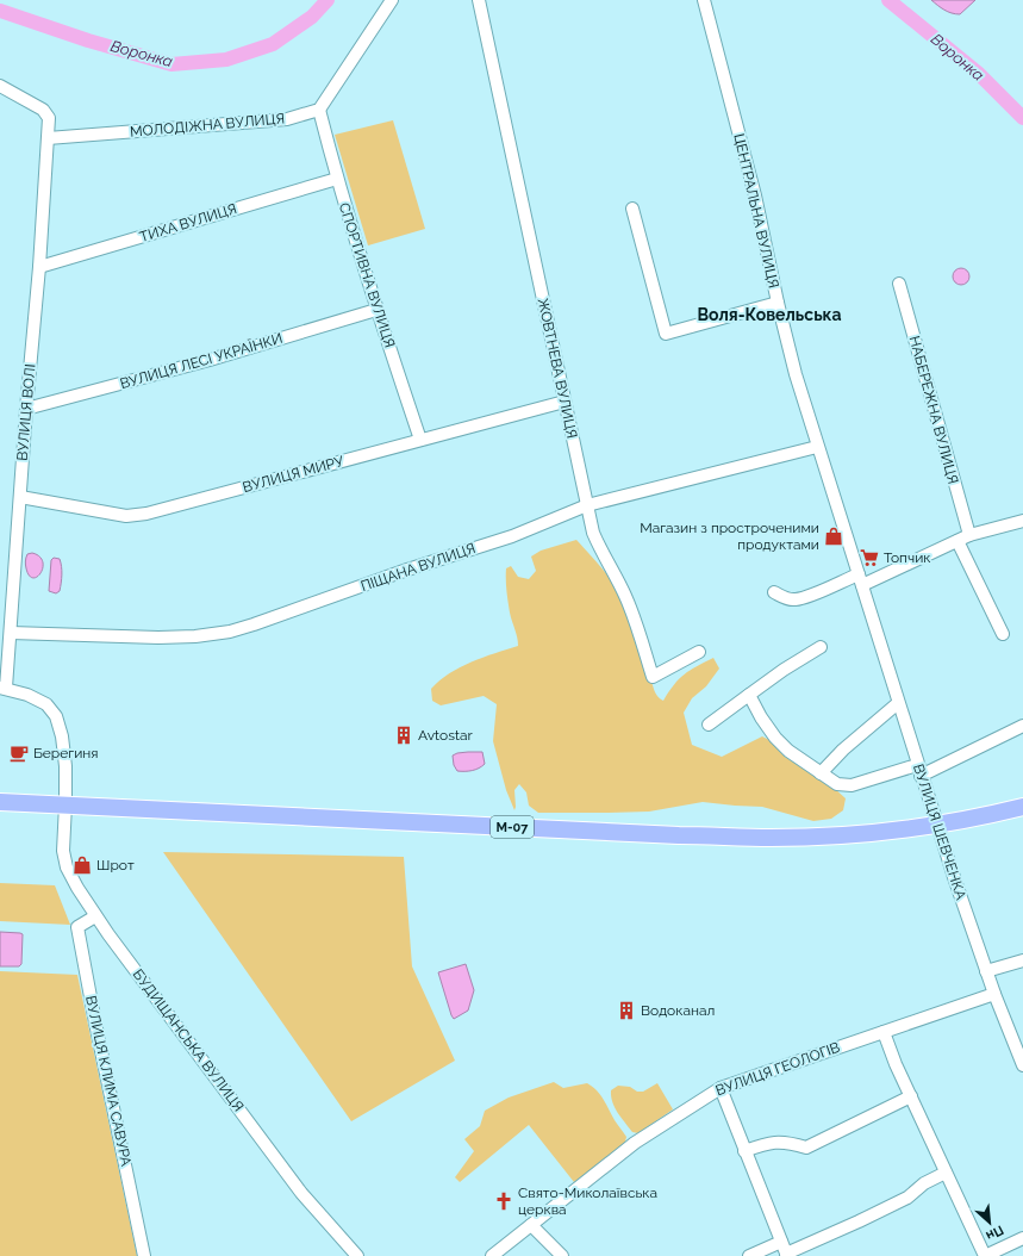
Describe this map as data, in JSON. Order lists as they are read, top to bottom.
{
  "streets": {
    "highway": ["М-07"],
    "street": [
      "МОЛОДІЖНА ВУЛИЦЯ",
      "ЦЕНТРАЛЬНА ВУЛИЦЯ",
      "ТИХА ВУЛИЦЯ",
      "СПОРТИВНА ВУЛИЦЯ",
      "ВУЛИЦЯ ЛЕСІ УКРАЇНКИ",
      "ЖОВТНЕВА ВУЛИЦЯ",
      "НАБЕРЕЖНА ВУЛИЦЯ",
      "ВУЛИЦЯ ВОЛІ",
      "ВУЛИЦЯ МИРУ",
      "ПІЩАНА ВУЛИЦЯ",
      "ВУЛИЦЯ ШЕВЧЕНКА",
      "БУДИЩАНСЬКА ВУЛИЦЯ",
      "ВУЛИЦЯ ГЕОЛОГІВ",
      "ВУЛИЦЯ КЛИМА САВУРА"
    ]
  },
  "crossings": [
    ["МОЛОДІЖНА ВУЛИЦЯ", "СПОРТИВНА ВУЛИЦЯ"],
    ["МОЛОДІЖНА ВУЛИЦЯ", "ВУЛИЦЯ ВОЛІ"],
    ["ЦЕНТРАЛЬНА ВУЛИЦЯ", "ПІЩАНА ВУЛИЦЯ"],
    ["ЦЕНТРАЛЬНА ВУЛИЦЯ", "ВУЛИЦЯ ШЕВЧЕНКА"],
    ["ТИХА ВУЛИЦЯ", "СПОРТИВНА ВУЛИЦЯ"],
    ["ТИХА ВУЛИЦЯ", "ВУЛИЦЯ ВОЛІ"],
    ["СПОРТИВНА ВУЛИЦЯ", "ВУЛИЦЯ ЛЕСІ УКРАЇНКИ"],
    ["СПОРТИВНА ВУЛИЦЯ", "ВУЛИЦЯ МИРУ"],
    ["ВУЛИЦЯ ЛЕСІ УКРАЇНКИ", "ВУЛИЦЯ ВОЛІ"],
    ["ЖОВТНЕВА ВУЛИЦЯ", "ВУЛИЦЯ МИРУ"],
    ["ЖОВТНЕВА ВУЛИЦЯ", "ПІЩАНА ВУЛИЦЯ"],
    ["ВУЛИЦЯ ВОЛІ", "ВУЛИЦЯ МИРУ"],
    ["ВУЛИЦЯ ВОЛІ", "ПІЩАНА ВУЛИЦЯ"],
    ["ВУЛИЦЯ ВОЛІ", "БУДИЩАНСЬКА ВУЛИЦЯ"],
    ["М-07", "ВУЛИЦЯ ШЕВЧЕНКА"],
    ["М-07", "БУДИЩАНСЬКА ВУЛИЦЯ"],
    ["ВУЛИЦЯ ШЕВЧЕНКА", "ВУЛИЦЯ ГЕОЛОГІВ"],
    ["БУДИЩАНСЬКА ВУЛИЦЯ", "ВУЛИЦЯ КЛИМА САВУРА"]
  ],
  "districts": ["Воля-Ковельська"],
  "water": ["Воронка"],
  "places": {
    "shop": ["Магазин з простроченими продуктами", "Шрот"],
    "supermarket": ["Топчик"],
    "building": ["Avtostar", "Водоканал"],
    "cafe": ["Берегиня"],
    "church": ["Свято-Миколаївська церква"]
  },
  "north": "bottom right"
}
